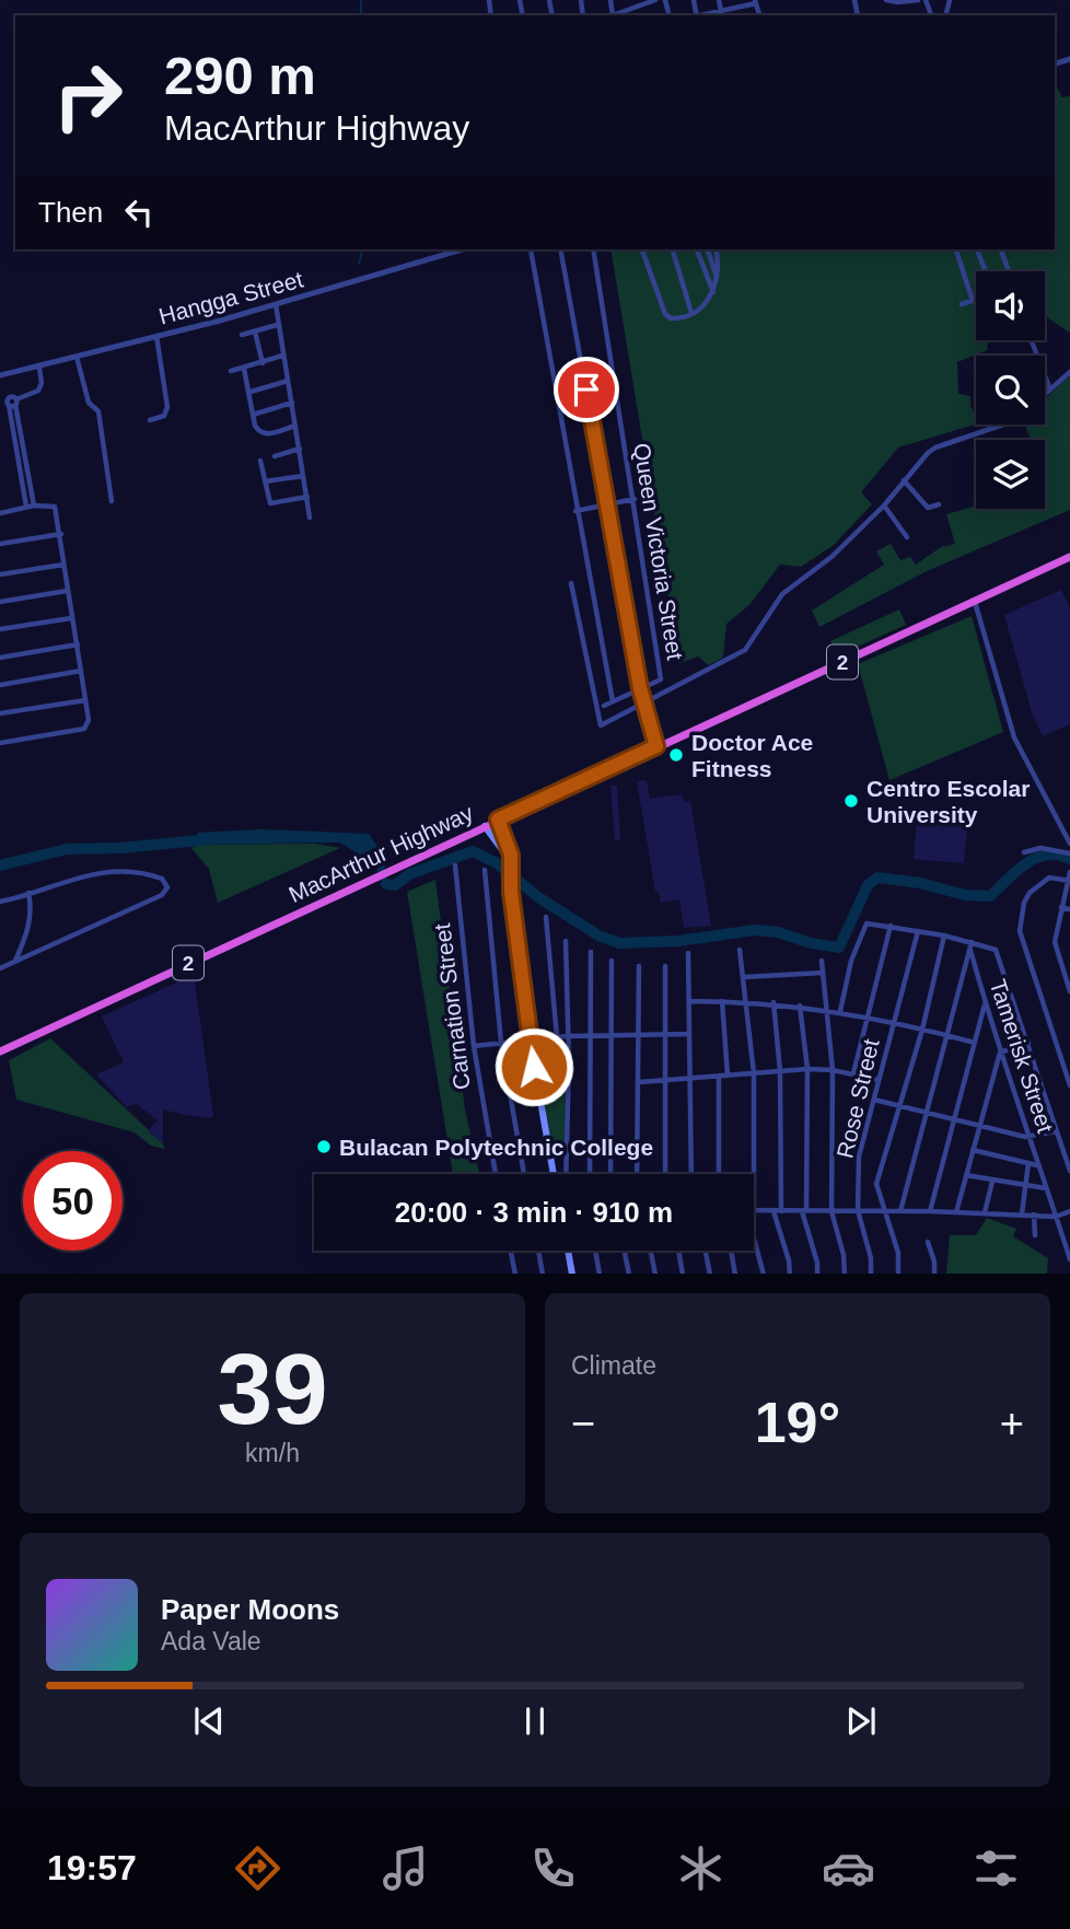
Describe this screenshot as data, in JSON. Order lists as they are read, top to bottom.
{
  "streets": {
    "highway": ["2", "MacArthur Highway"],
    "street": [
      "Hangga Street",
      "Queen Victoria Street",
      "Carnation Street",
      "Tamerisk Street",
      "Rose Street"
    ]
  },
  "places": ["Doctor Ace Fitness", "Centro Escolar University", "Bulacan Polytechnic College"],
  "page": {
    "turn": ["290 m", "MacArthur Highway"],
    "then": "Then",
    "limit": "50",
    "trip": "20:00 · 3 min · 910 m",
    "tile": [
      ["39", "km/h"],
      "Climate"
    ],
    "heat": ["−", "19°", "+"],
    "song": ["Paper Moons", "Ada Vale"],
    "tabs": "19:57"
  }
}
